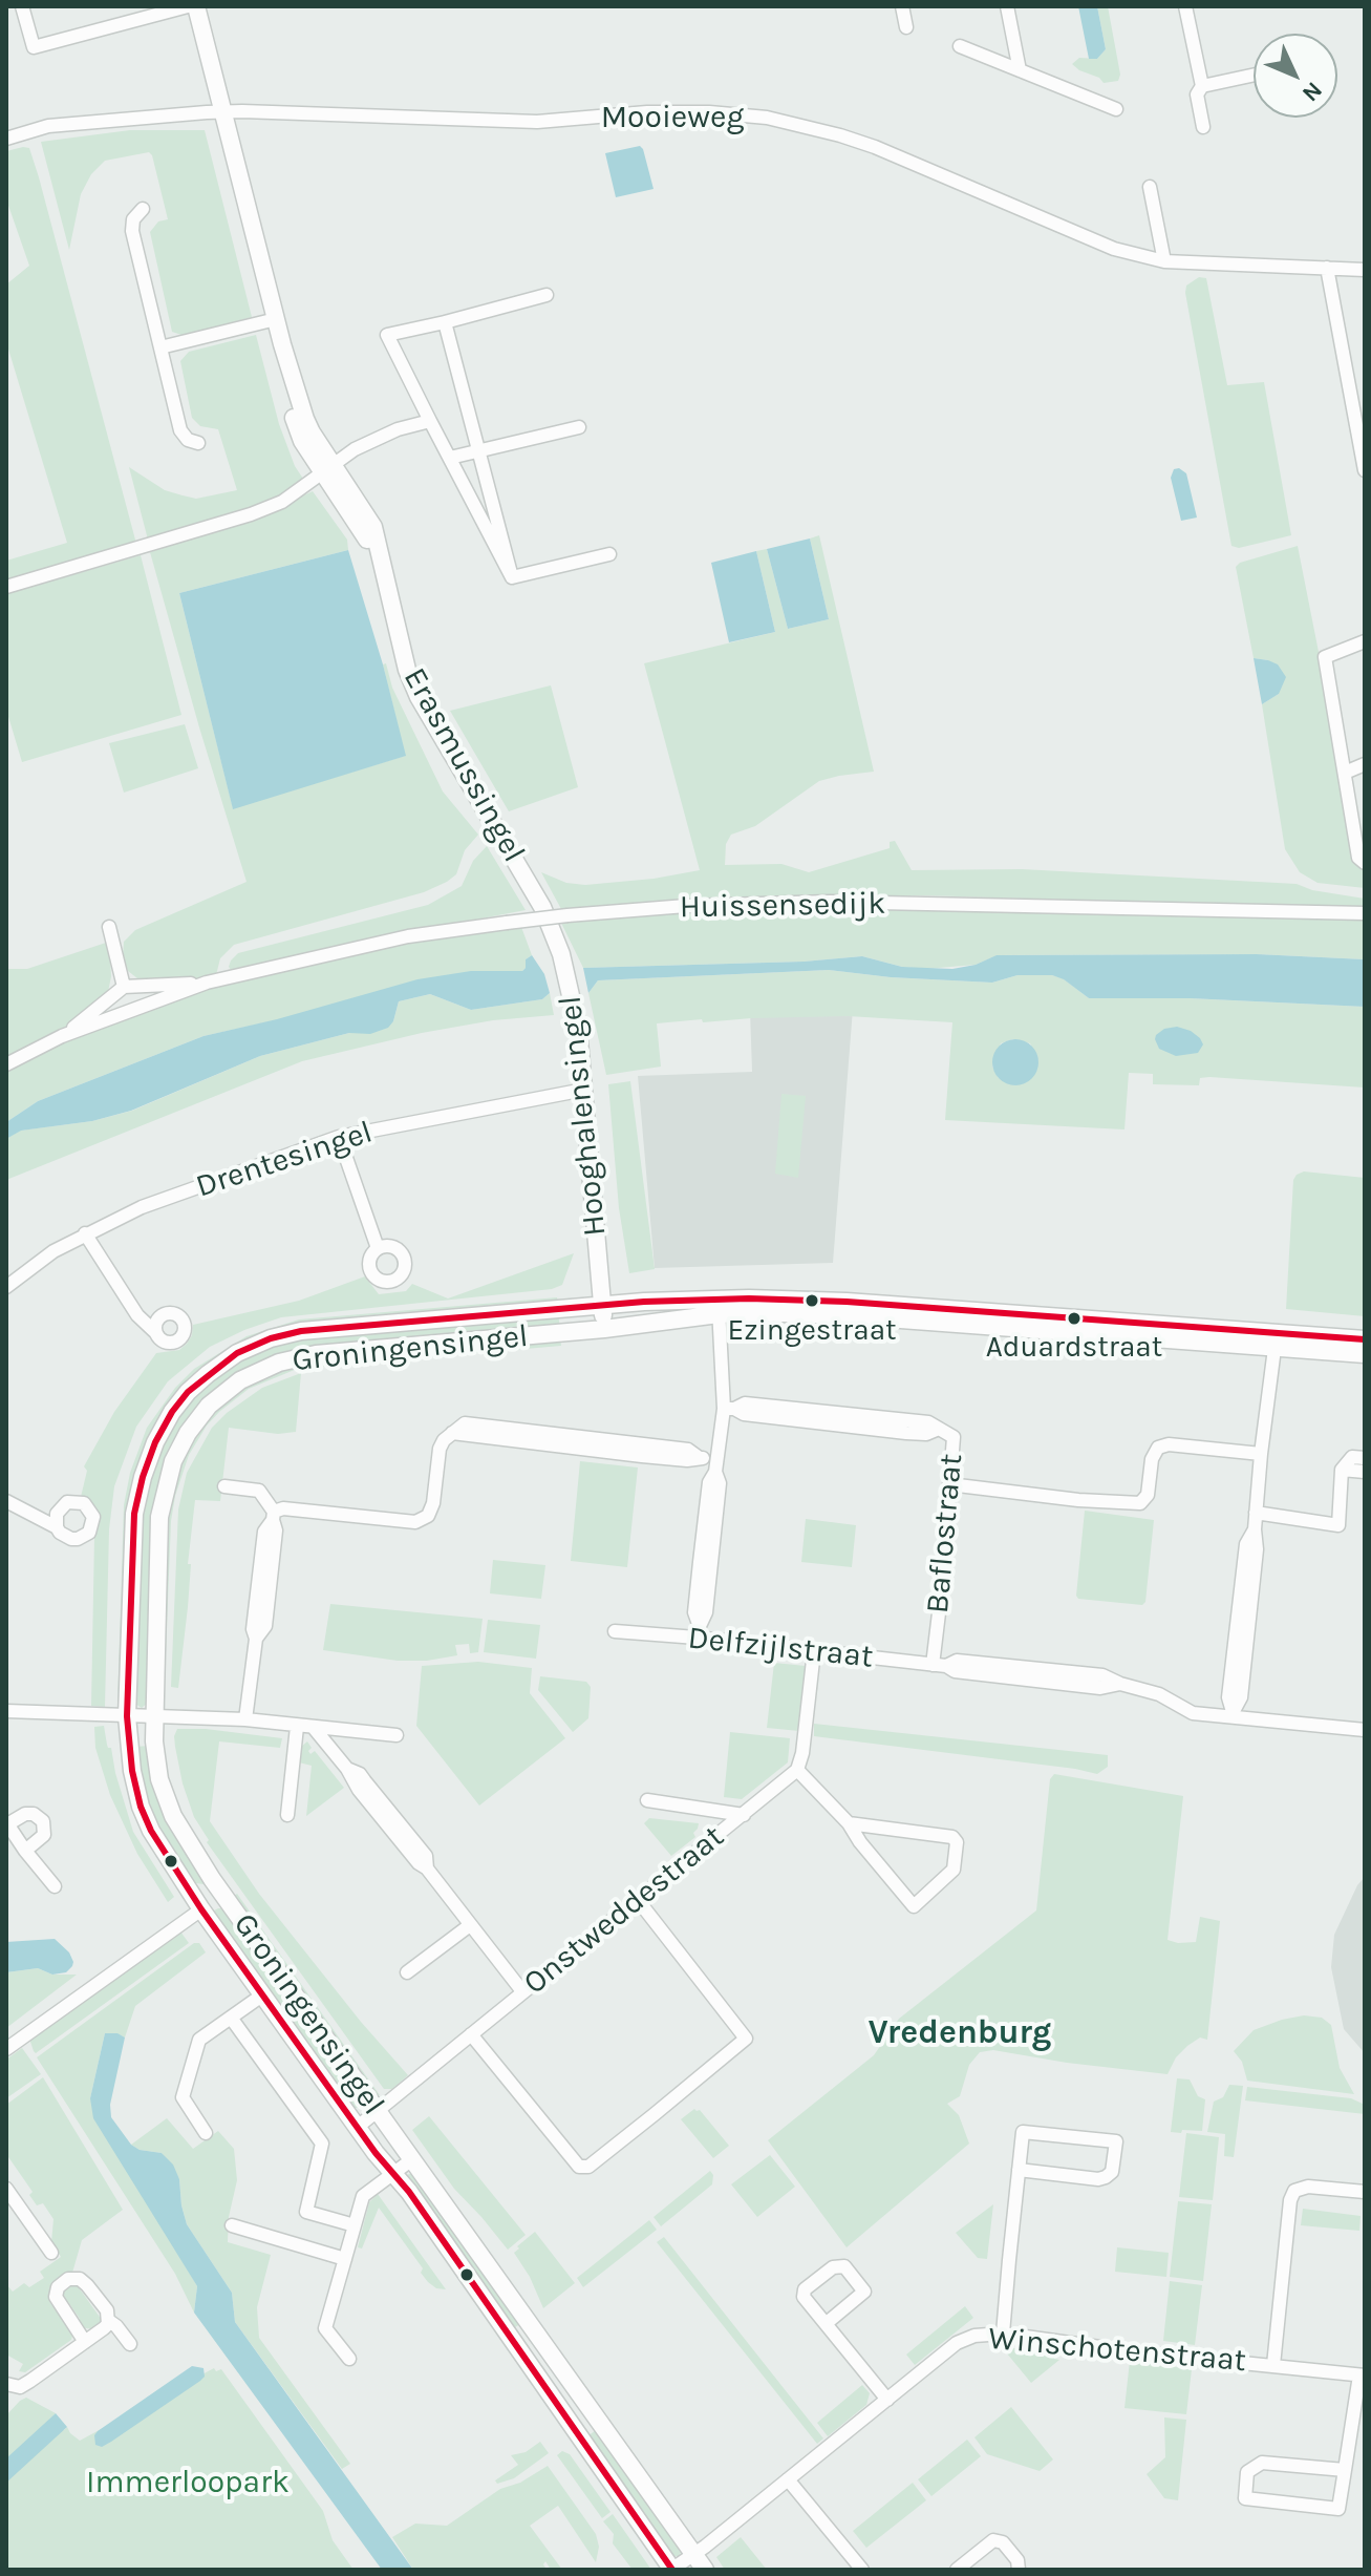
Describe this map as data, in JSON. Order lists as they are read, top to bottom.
{
  "streets": {
    "street": [
      "Mooieweg",
      "Erasmussingel",
      "Huissensedijk",
      "Hooghalensingel",
      "Drentesingel",
      "Groningensingel",
      "Baflostraat",
      "Delfzijlstraat",
      "Onstweddestraat",
      "Winschotenstraat"
    ]
  },
  "crossings": [
    ["Mooieweg", "Erasmussingel"],
    ["Erasmussingel", "Hooghalensingel"],
    ["Hooghalensingel", "Drentesingel"],
    ["Hooghalensingel", "Groningensingel"],
    ["Groningensingel", "Onstweddestraat"],
    ["Groningensingel", "Winschotenstraat"],
    ["Baflostraat", "Delfzijlstraat"]
  ],
  "districts": ["Vredenburg"],
  "parks": ["Immerloopark"],
  "places": ["Ezingestraat", "Aduardstraat"],
  "north": "bottom right"
}
